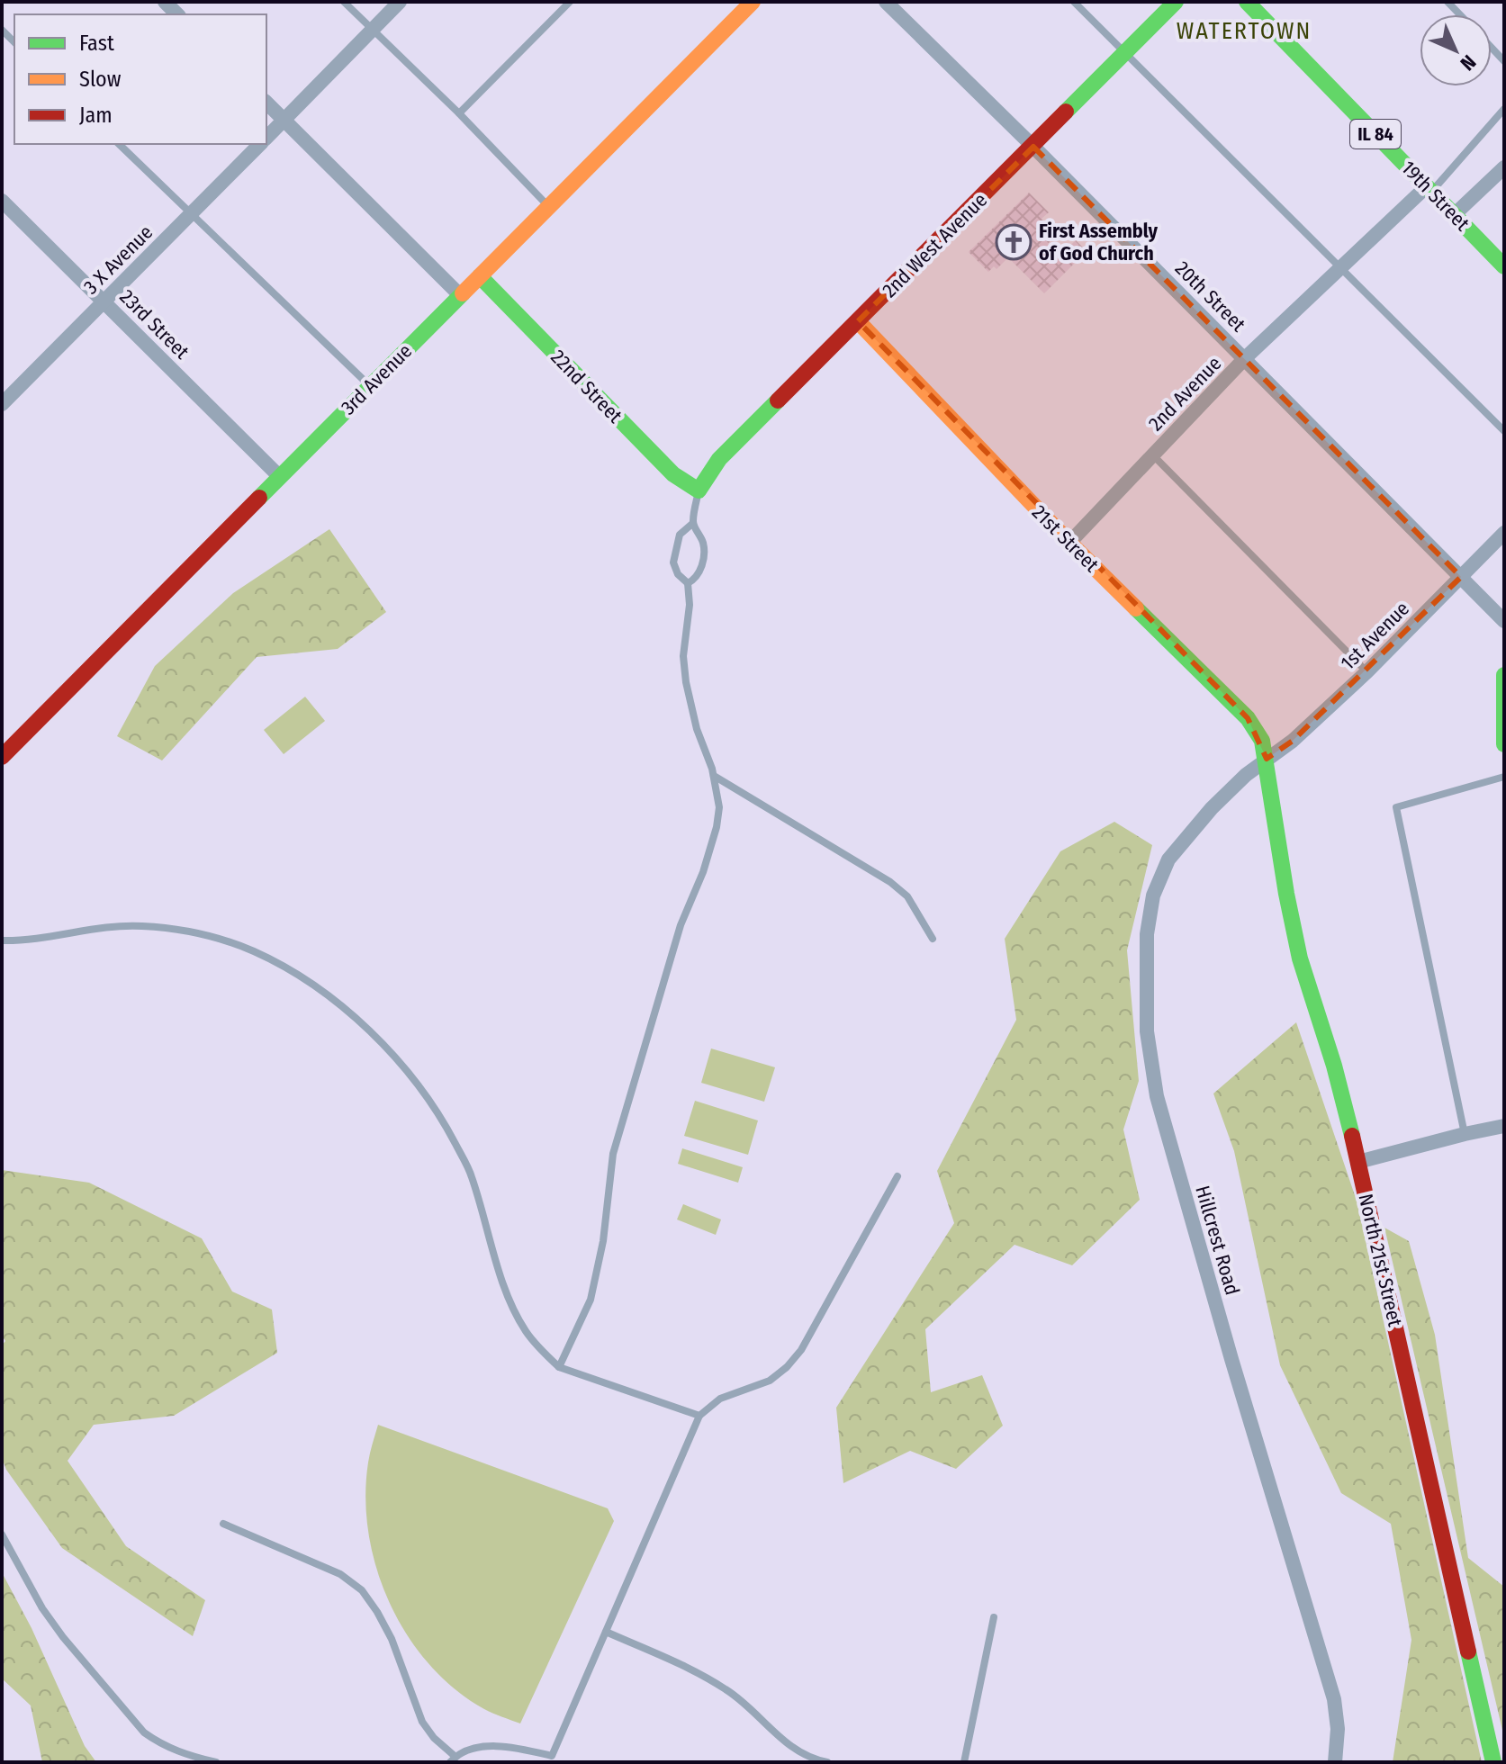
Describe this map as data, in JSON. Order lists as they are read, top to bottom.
{
  "streets": {
    "street": [
      "IL 84",
      "19th Street",
      "2nd West Avenue",
      "3 X Avenue",
      "20th Street",
      "23rd Street",
      "3rd Avenue",
      "22nd Street",
      "2nd Avenue",
      "21st Street",
      "1st Avenue",
      "Hillcrest Road",
      "North 21st Street"
    ]
  },
  "crossings": [
    ["19th Street", "2nd Avenue"],
    ["2nd West Avenue", "20th Street"],
    ["2nd West Avenue", "22nd Street"],
    ["2nd West Avenue", "21st Street"],
    ["3 X Avenue", "23rd Street"],
    ["20th Street", "2nd Avenue"],
    ["20th Street", "1st Avenue"],
    ["23rd Street", "3rd Avenue"],
    ["3rd Avenue", "22nd Street"],
    ["2nd Avenue", "21st Street"],
    ["21st Street", "1st Avenue"],
    ["21st Street", "Hillcrest Road"],
    ["21st Street", "North 21st Street"],
    ["1st Avenue", "Hillcrest Road"],
    ["1st Avenue", "North 21st Street"],
    ["Hillcrest Road", "North 21st Street"]
  ],
  "districts": ["WATERTOWN"],
  "places": {
    "church": ["First Assembly of God Church"]
  },
  "legend": ["Fast", "Slow", "Jam"],
  "north": "bottom right"
}
